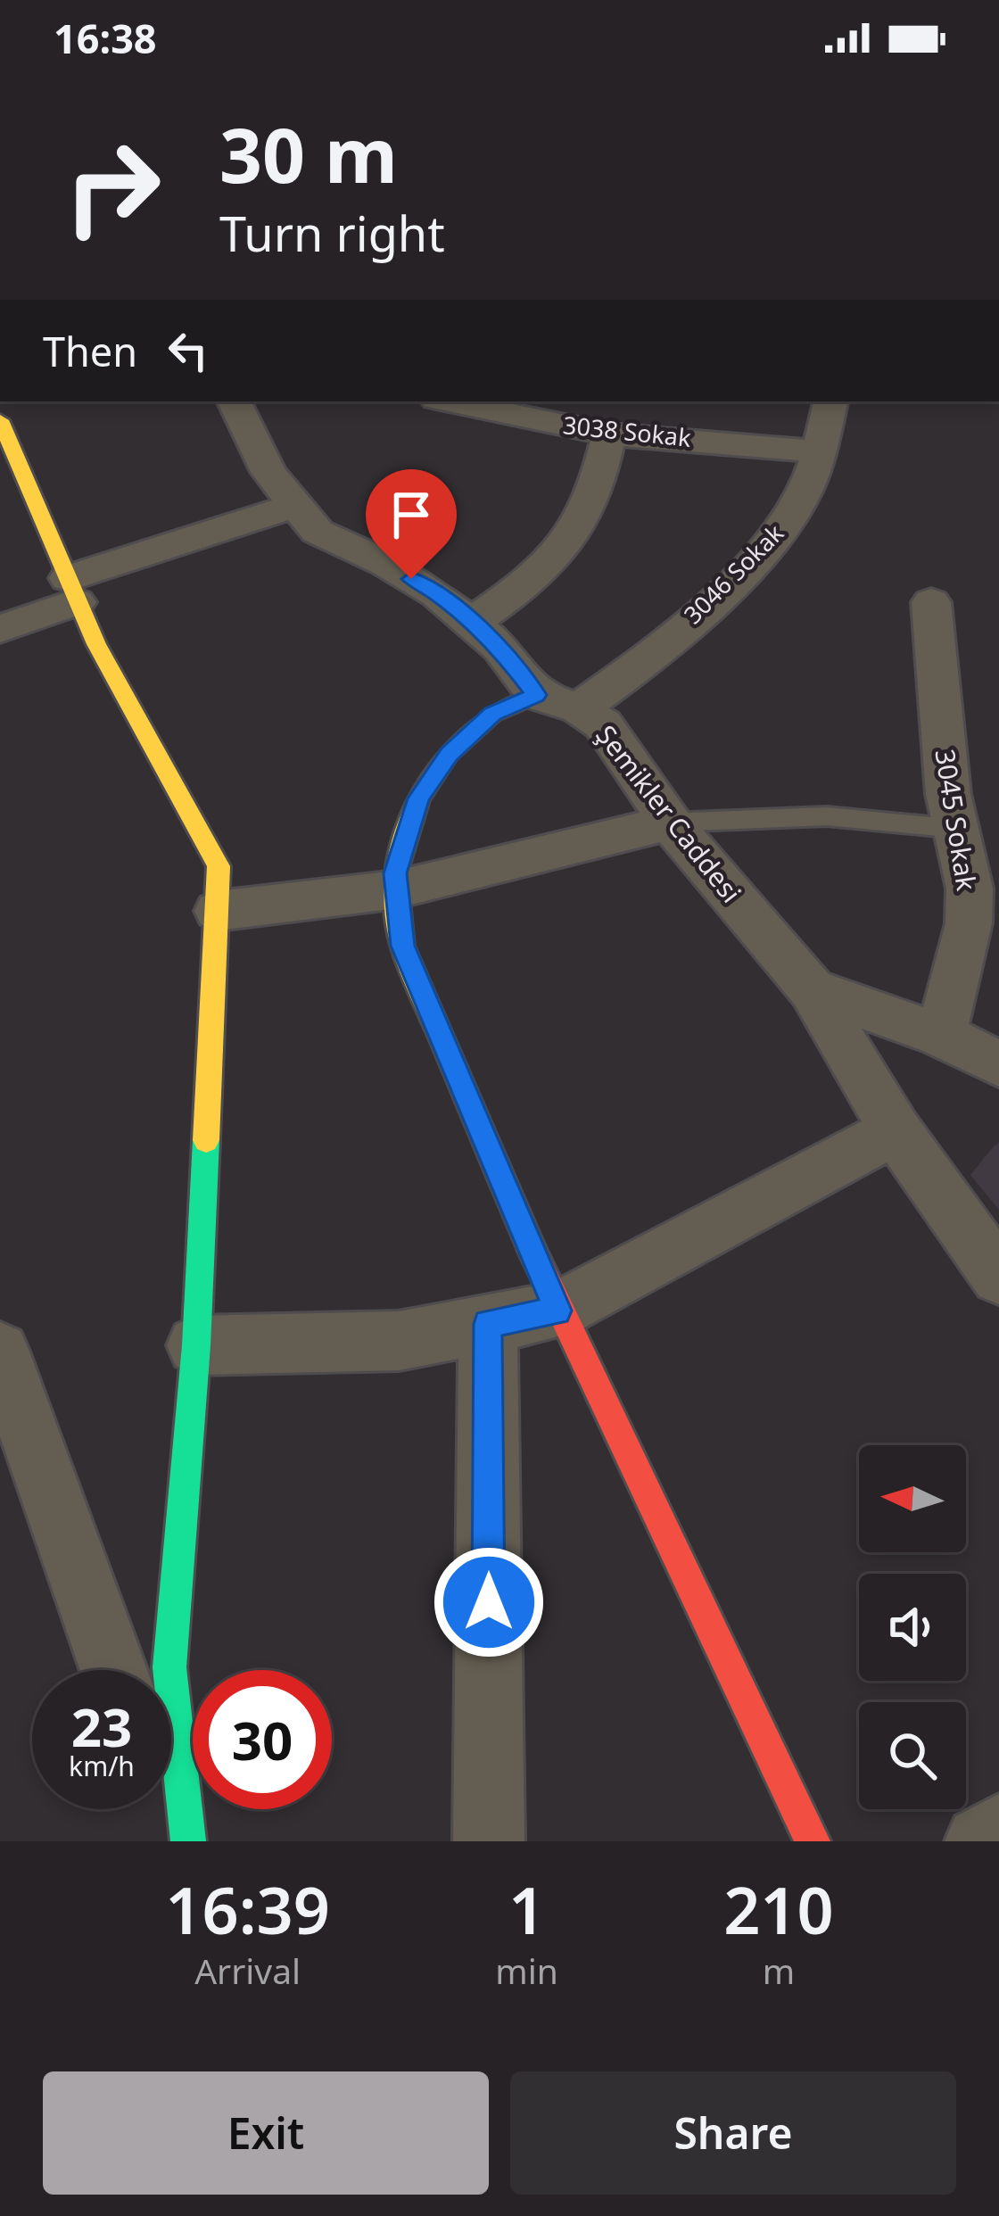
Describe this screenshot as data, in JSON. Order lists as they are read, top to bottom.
{
  "streets": {
    "street": [
      "3038 Sokak",
      "3046 Sokak",
      "Şemikler Caddesi",
      "3045 Sokak"
    ]
  },
  "crossings": [
    ["3038 Sokak", "3046 Sokak"],
    ["3046 Sokak", "Şemikler Caddesi"]
  ],
  "north": "left",
  "page": {
    "status": "16:38",
    "turn": ["30 m", "Turn right"],
    "then": "Then",
    "speed": "23 km/h",
    "limit": "30",
    "eta": [
      "16:39",
      "Arrival",
      "1",
      "min",
      "210",
      "m"
    ],
    "buttons": ["Exit", "Share"]
  }
}
